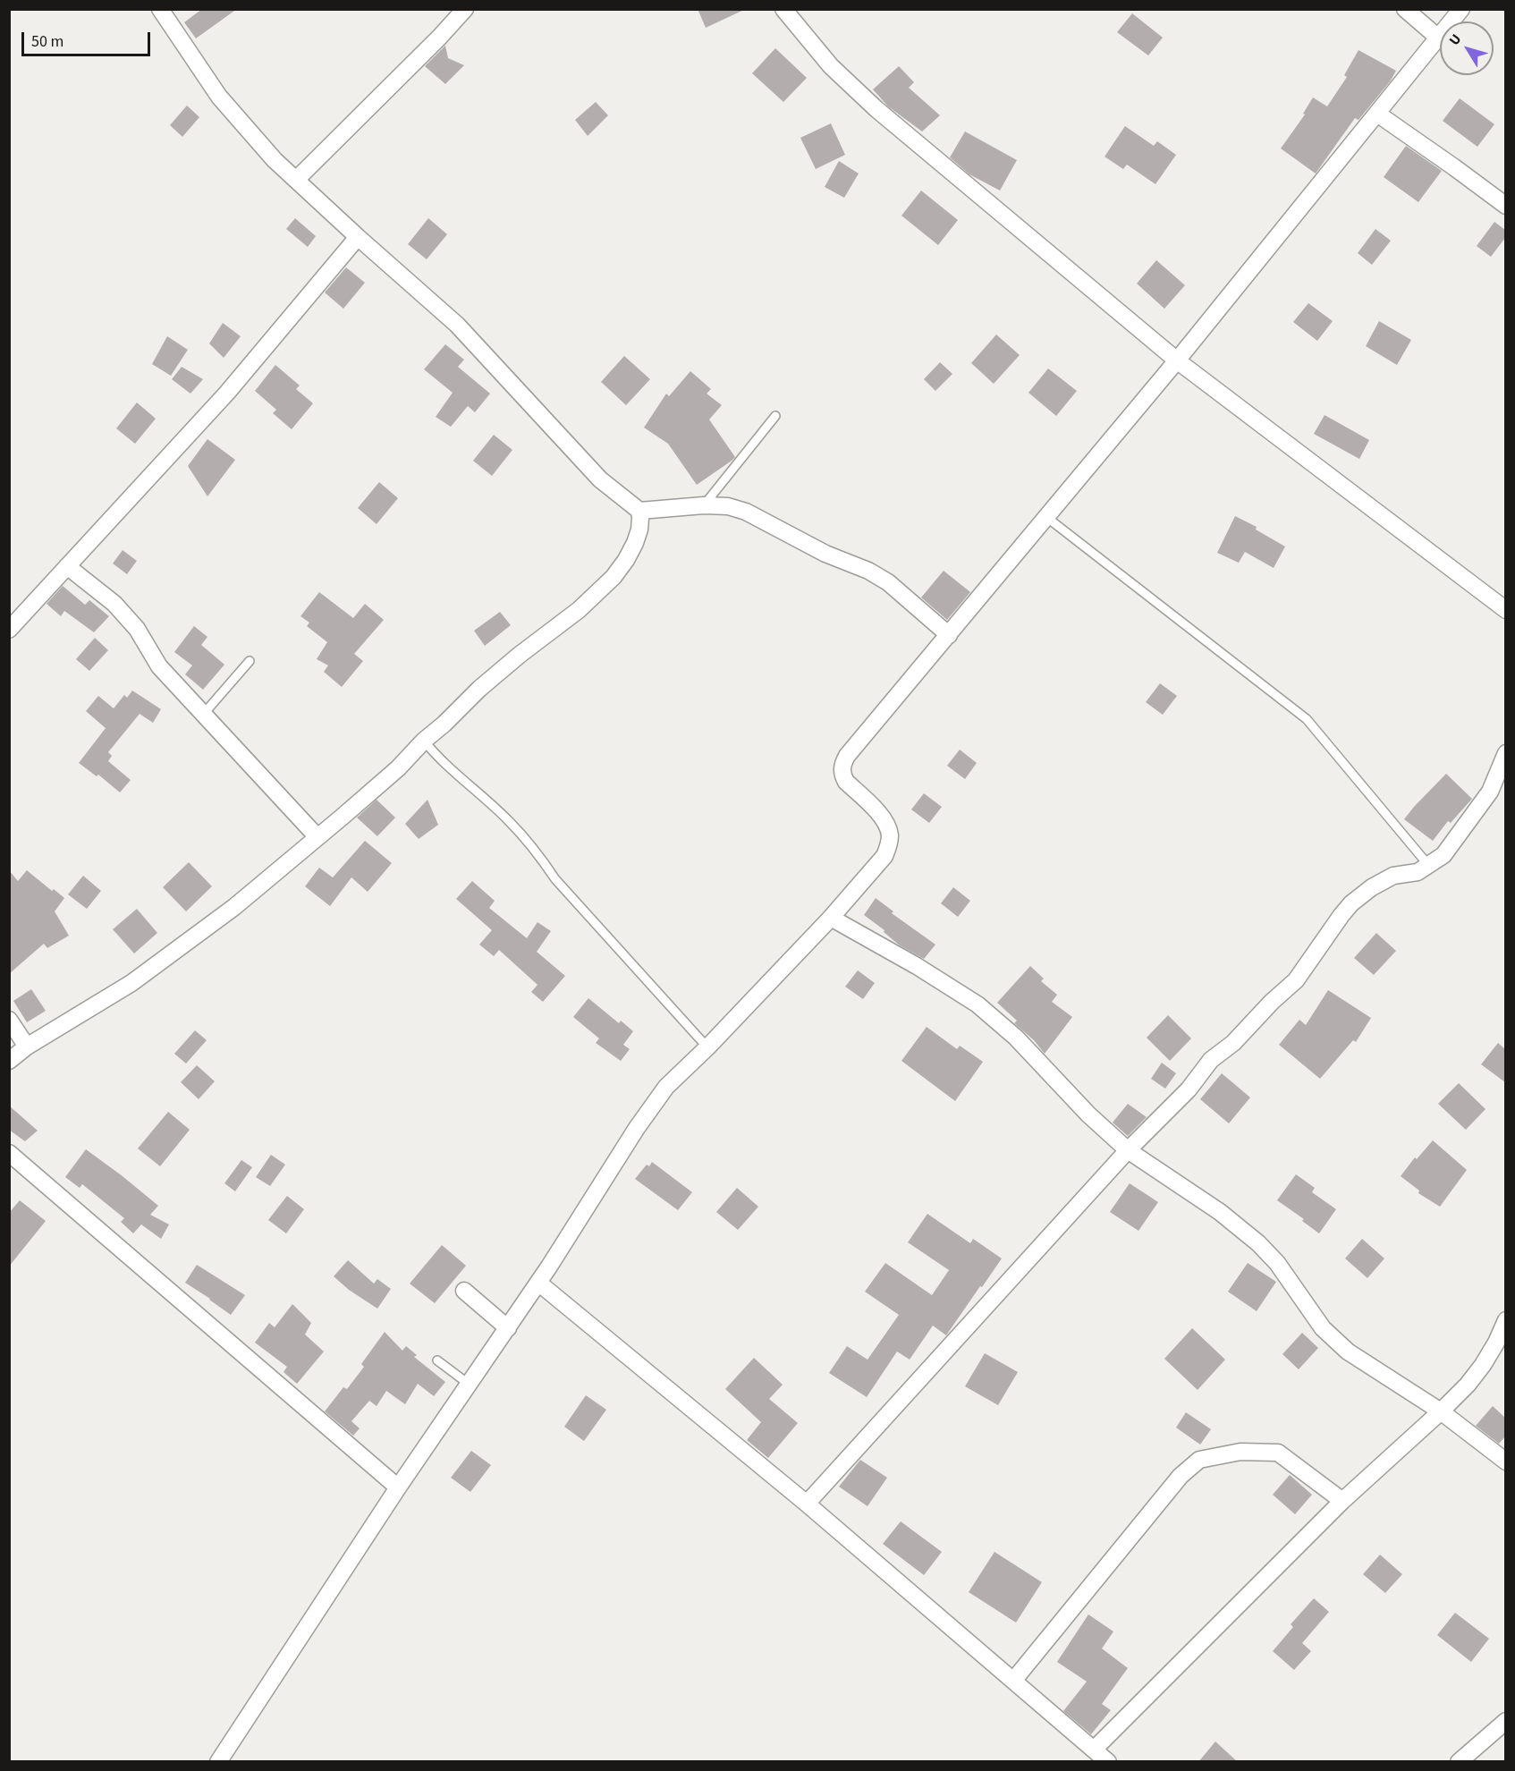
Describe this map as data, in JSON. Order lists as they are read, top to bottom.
{
  "scale_bar": "50 m",
  "north": "top left"
}
